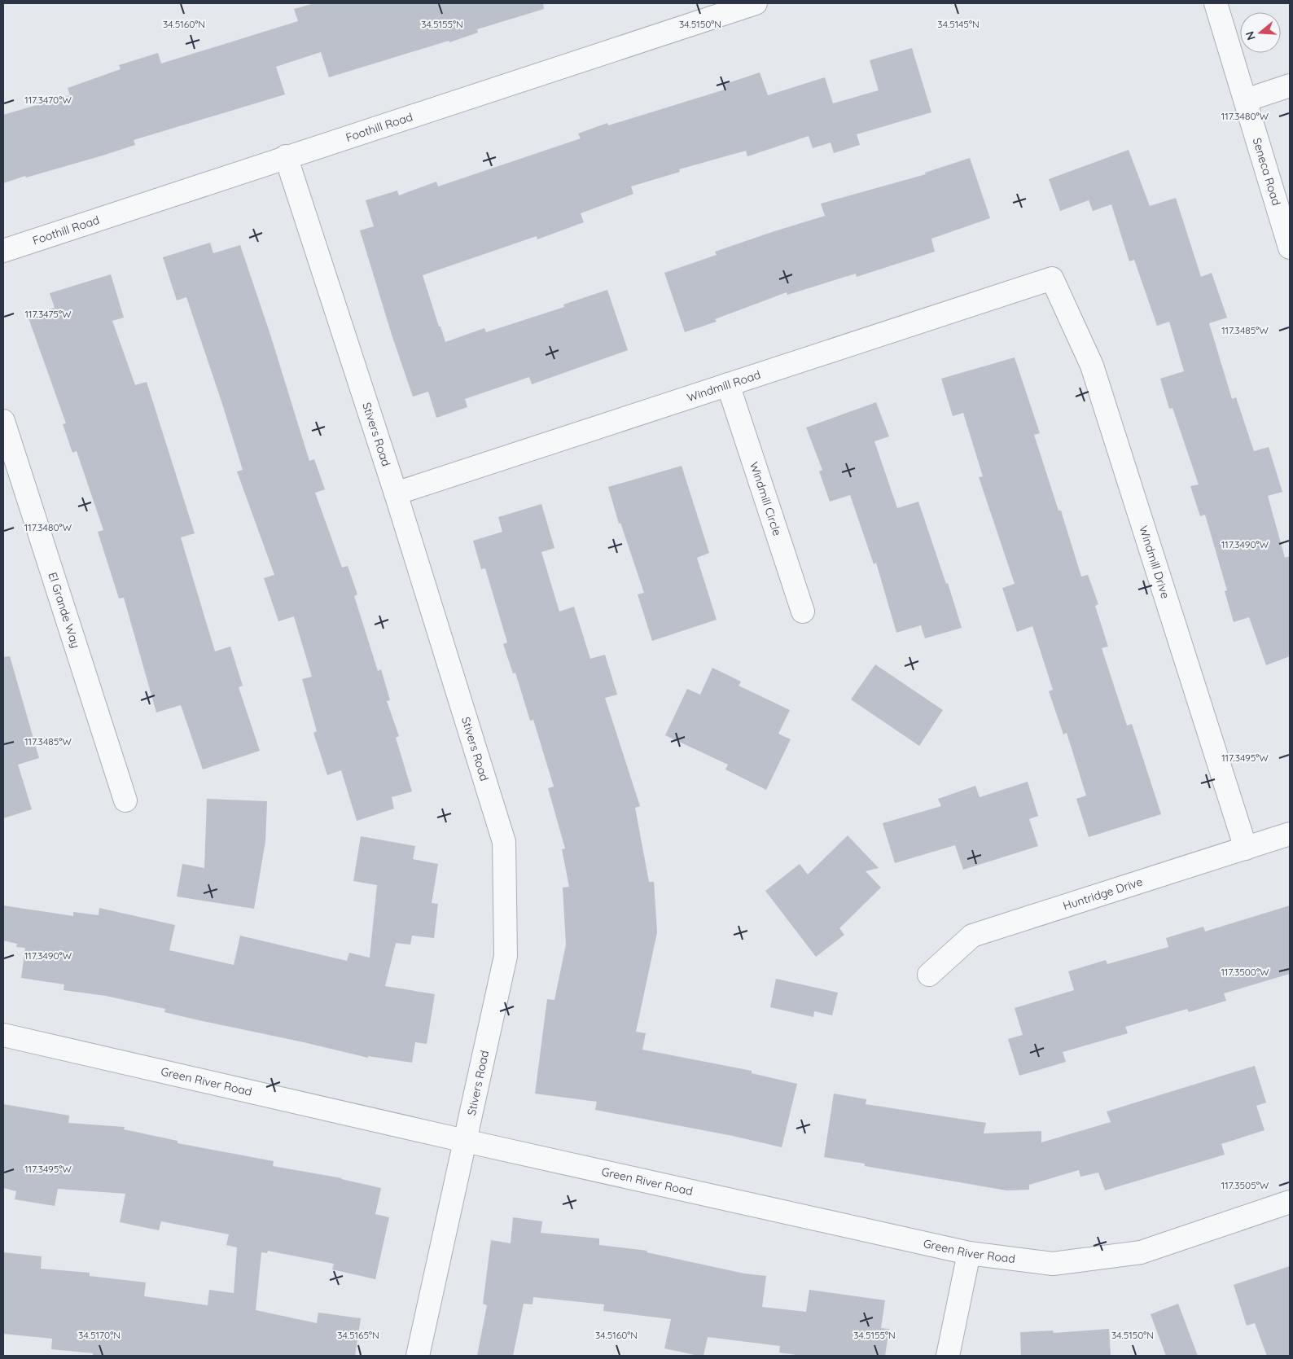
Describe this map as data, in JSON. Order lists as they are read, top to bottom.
{
  "streets": {
    "street": [
      "Foothill Road",
      "Seneca Road",
      "Windmill Road",
      "Stivers Road",
      "Windmill Circle",
      "Windmill Drive",
      "El Grande Way",
      "Huntridge Drive",
      "Green River Road"
    ]
  },
  "crossings": [
    ["Foothill Road", "Stivers Road"],
    ["Windmill Road", "Stivers Road"],
    ["Windmill Road", "Windmill Circle"],
    ["Windmill Road", "Windmill Drive"],
    ["Stivers Road", "Green River Road"],
    ["Windmill Drive", "Huntridge Drive"]
  ],
  "north": "left",
  "coordinates": [
    "34.5160°N",
    "34.5155°N",
    "34.5150°N",
    "34.5145°N",
    "117.3470°W",
    "117.3480°W",
    "117.3475°W",
    "117.3485°W",
    "117.3490°W",
    "117.3495°W",
    "117.3500°W",
    "117.3505°W",
    "34.5170°N",
    "34.5165°N"
  ]
}
